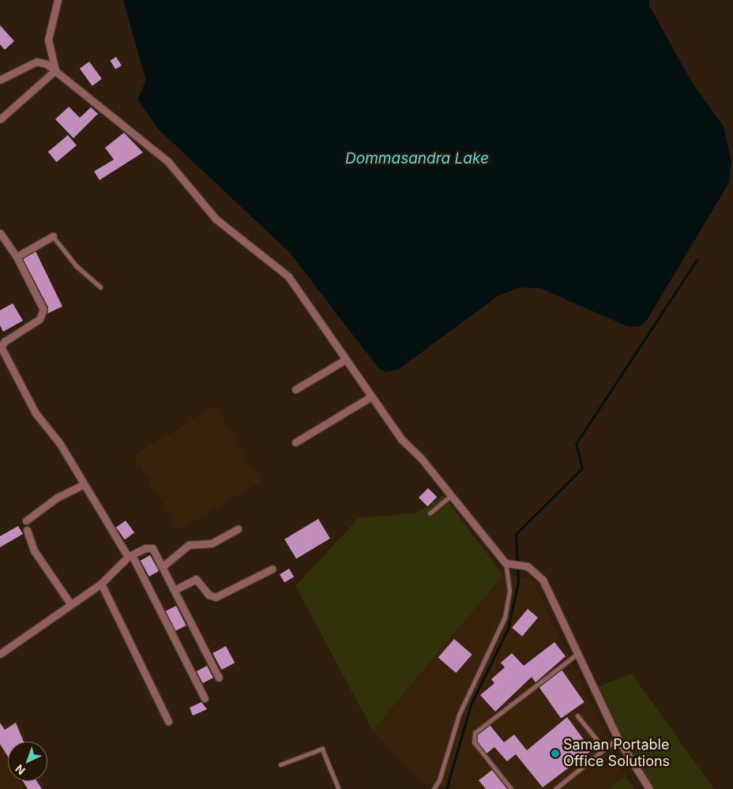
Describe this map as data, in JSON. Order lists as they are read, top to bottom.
{
  "water": ["Dommasandra Lake"],
  "places": ["Saman Portable Office Solutions"],
  "north": "bottom left"
}
